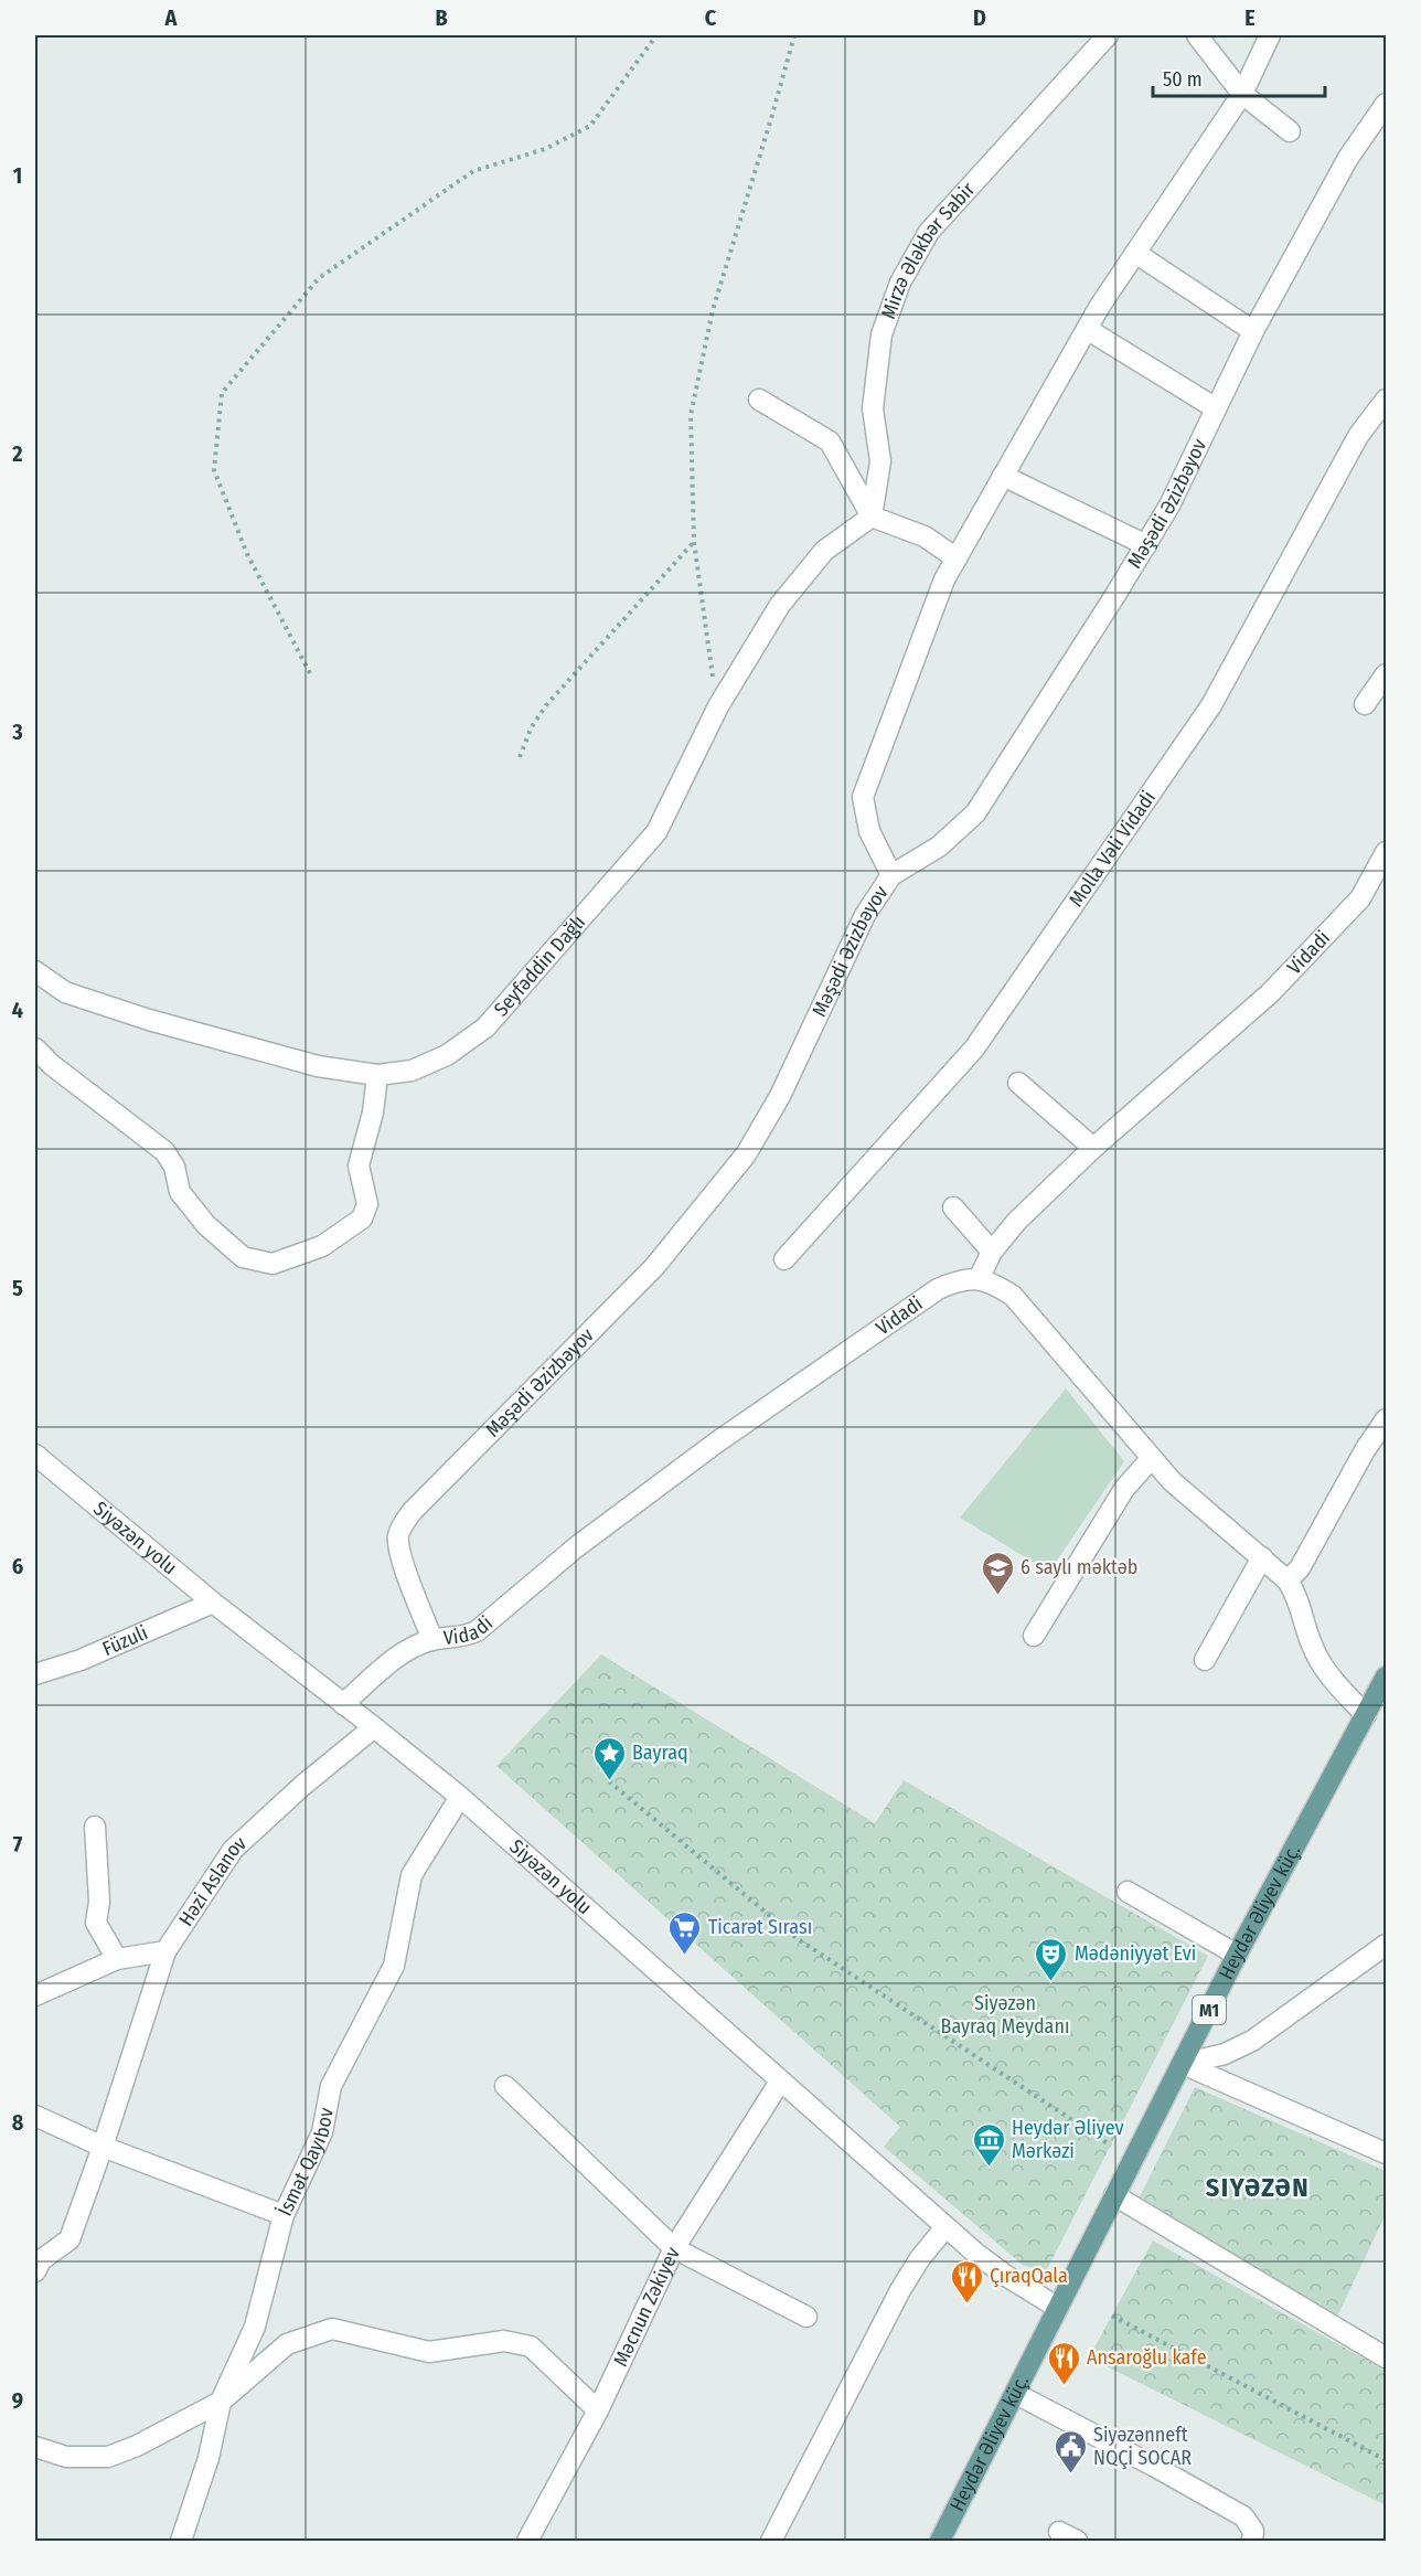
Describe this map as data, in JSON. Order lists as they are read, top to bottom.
{
  "streets": {
    "main road": ["Heydər Əliyev küç.", "M1"],
    "street": [
      "Mirzə Ələkbər Sabir",
      "Məşədi Əzizbəyov",
      "Molla Vəli Vidadi",
      "Vidadi",
      "Seyfəddin Dağlı",
      "Siyəzən yolu",
      "Füzuli",
      "Həzi Aslanov",
      "İsmət Qayıbov",
      "Məcnun Zəkiyev"
    ]
  },
  "crossings": [
    ["Mirzə Ələkbər Sabir", "Seyfəddin Dağlı"],
    ["Məşədi Əzizbəyov", "Vidadi"],
    ["Vidadi", "Siyəzən yolu"],
    ["Siyəzən yolu", "Füzuli"],
    ["Siyəzən yolu", "Həzi Aslanov"],
    ["Siyəzən yolu", "Heydər Əliyev küç."],
    ["Siyəzən yolu", "İsmət Qayıbov"],
    ["Siyəzən yolu", "Məcnun Zəkiyev"]
  ],
  "districts": ["SIYƏZƏN"],
  "parks": ["Siyəzən Bayraq Meydanı"],
  "places": {
    "school or university": ["6 saylı məktəb"],
    "place": ["Bayraq"],
    "supermarket": ["Ticarət Sırası"],
    "theatre": ["Mədəniyyət Evi"],
    "museum": ["Heydər Əliyev Mərkəzi"],
    "restaurant": ["ÇıraqQala", "Ansaroğlu kafe"],
    "public building": ["Siyəzənneft NQÇİ SOCAR"]
  },
  "scale_bar": "50 m",
  "grid": {
    "columns": [
      "A",
      "B",
      "C",
      "D",
      "E"
    ],
    "rows": [
      "1",
      "2",
      "3",
      "4",
      "5",
      "6",
      "7",
      "8",
      "9"
    ]
  }
}
